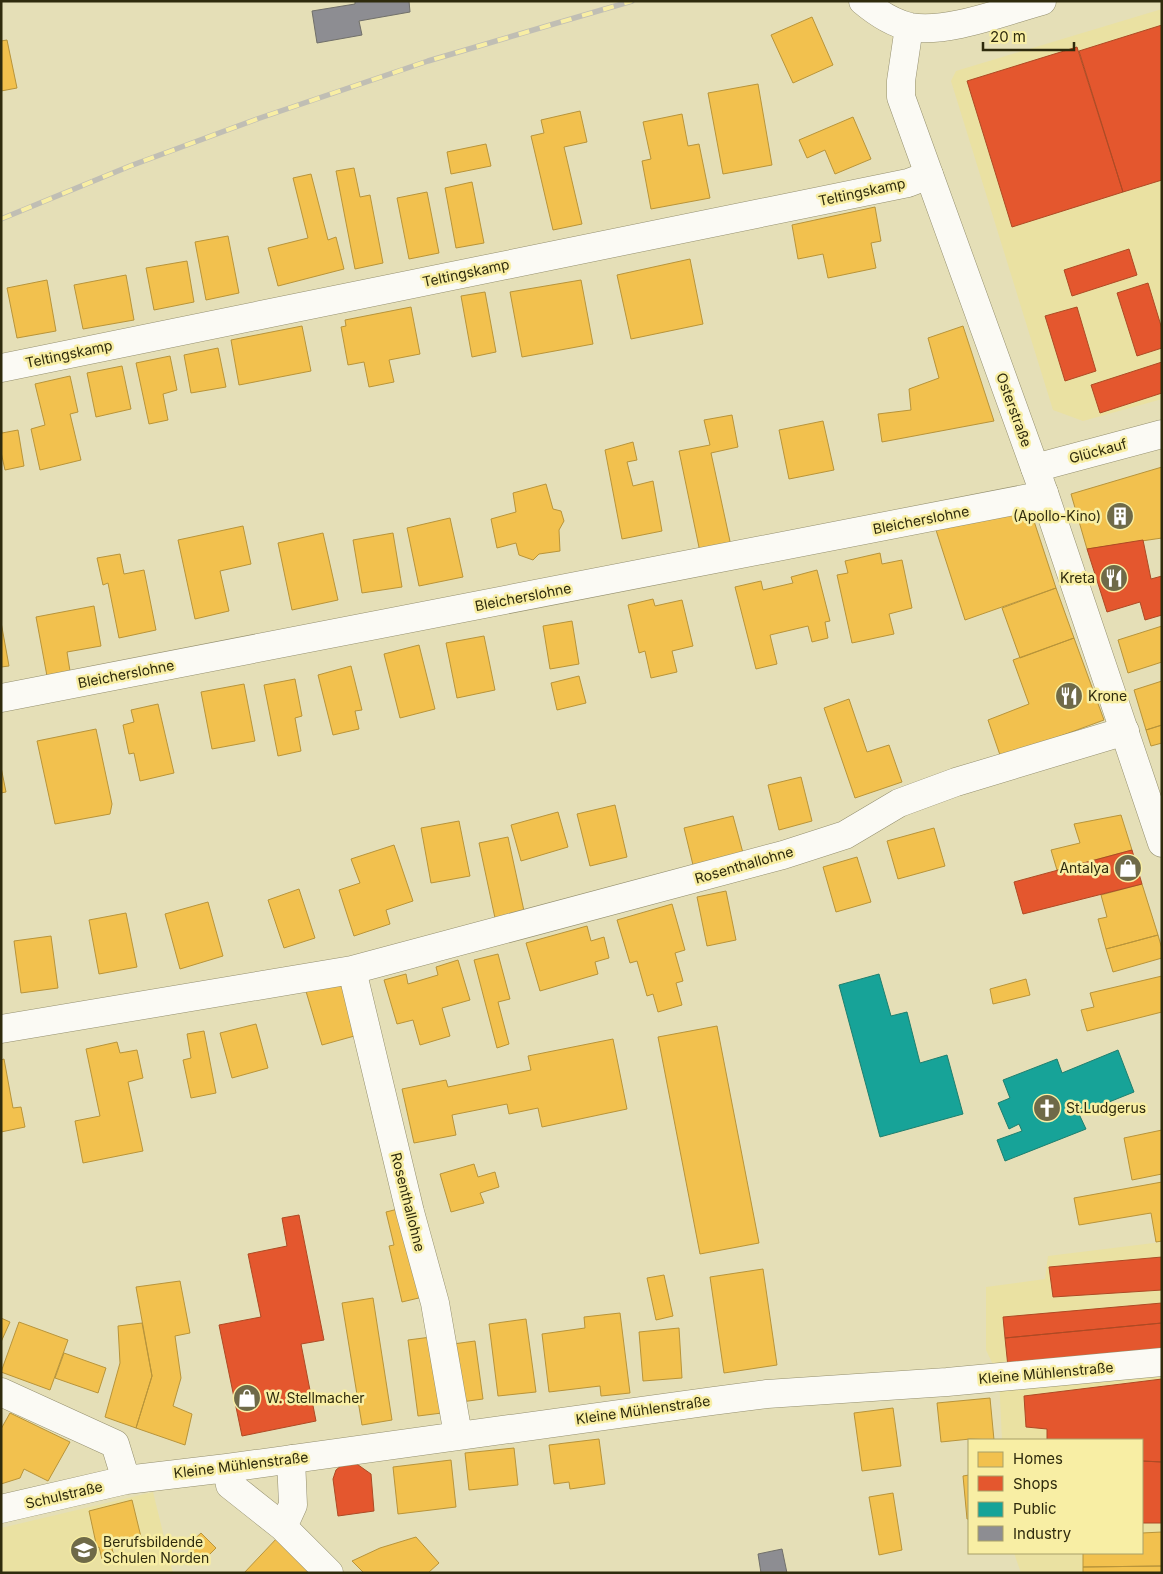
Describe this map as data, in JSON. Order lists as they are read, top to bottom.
{
  "streets": {
    "street": [
      "Teltingskamp",
      "Osterstraße",
      "Glückauf",
      "Bleicherslohne",
      "Rosenthallohne",
      "Kleine Mühlenstraße",
      "Schulstraße"
    ]
  },
  "crossings": [
    ["Teltingskamp", "Osterstraße"],
    ["Osterstraße", "Glückauf"],
    ["Osterstraße", "Bleicherslohne"],
    ["Osterstraße", "Rosenthallohne"],
    ["Rosenthallohne", "Kleine Mühlenstraße"],
    ["Kleine Mühlenstraße", "Schulstraße"]
  ],
  "places": {
    "building": ["(Apollo-Kino)"],
    "restaurant": ["Kreta", "Krone"],
    "shop": ["Antalya", "W. Stellmacher"],
    "church": ["St.Ludgerus"],
    "school or university": ["Berufsbildende Schulen Norden"]
  },
  "legend": [
    "Homes",
    "Shops",
    "Public",
    "Industry"
  ],
  "scale_bar": "20 m"
}
